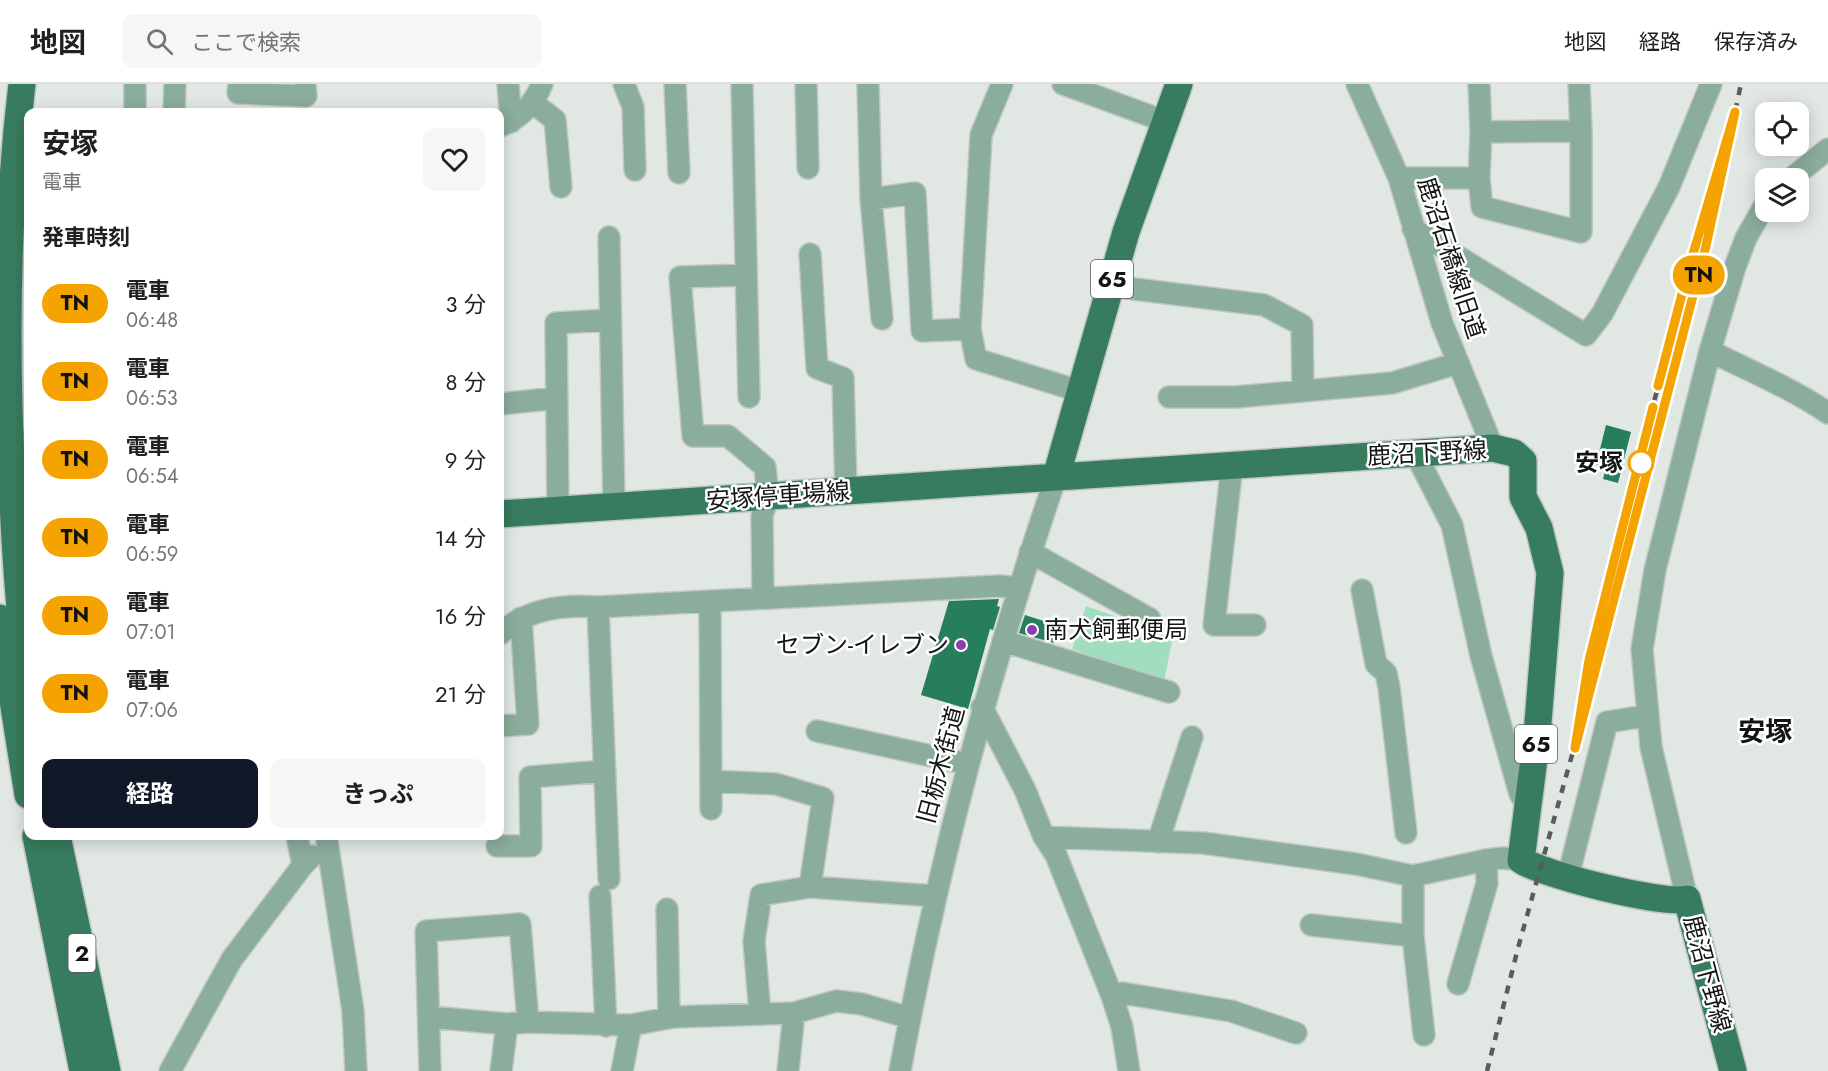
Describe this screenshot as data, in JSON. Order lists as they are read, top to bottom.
{
  "streets": {
    "main road": [
      "65",
      "鹿沼下野線",
      "安塚停車場線",
      "2"
    ],
    "street": ["鹿沼石橋線旧道", "旧栃木街道"]
  },
  "crossings": [
    ["鹿沼石橋線旧道", "鹿沼下野線"],
    ["65", "鹿沼下野線"],
    ["65", "安塚停車場線"],
    ["65", "旧栃木街道"],
    ["鹿沼下野線", "安塚停車場線"],
    ["鹿沼下野線", "旧栃木街道"],
    ["安塚停車場線", "旧栃木街道"]
  ],
  "districts": ["安塚"],
  "places": ["安塚", "南犬飼郵便局", "セブン-イレブン"],
  "page": {
    "header": "地図",
    "search": "ここで検索",
    "nav": ["地図", "経路", "保存済み"],
    "on_map": "TN",
    "heading": [
      ["安塚", "電車"],
      "発車時刻"
    ],
    "list": [
      {
        "mark": "TN",
        "name": "電車",
        "note": "06:48",
        "value": "3 分"
      },
      {
        "mark": "TN",
        "name": "電車",
        "note": "06:53",
        "value": "8 分"
      },
      {
        "mark": "TN",
        "name": "電車",
        "note": "06:54",
        "value": "9 分"
      },
      {
        "mark": "TN",
        "name": "電車",
        "note": "06:59",
        "value": "14 分"
      },
      {
        "mark": "TN",
        "name": "電車",
        "note": "07:01",
        "value": "16 分"
      },
      {
        "mark": "TN",
        "name": "電車",
        "note": "07:06",
        "value": "21 分"
      }
    ],
    "buttons": ["経路", "きっぷ"]
  }
}
